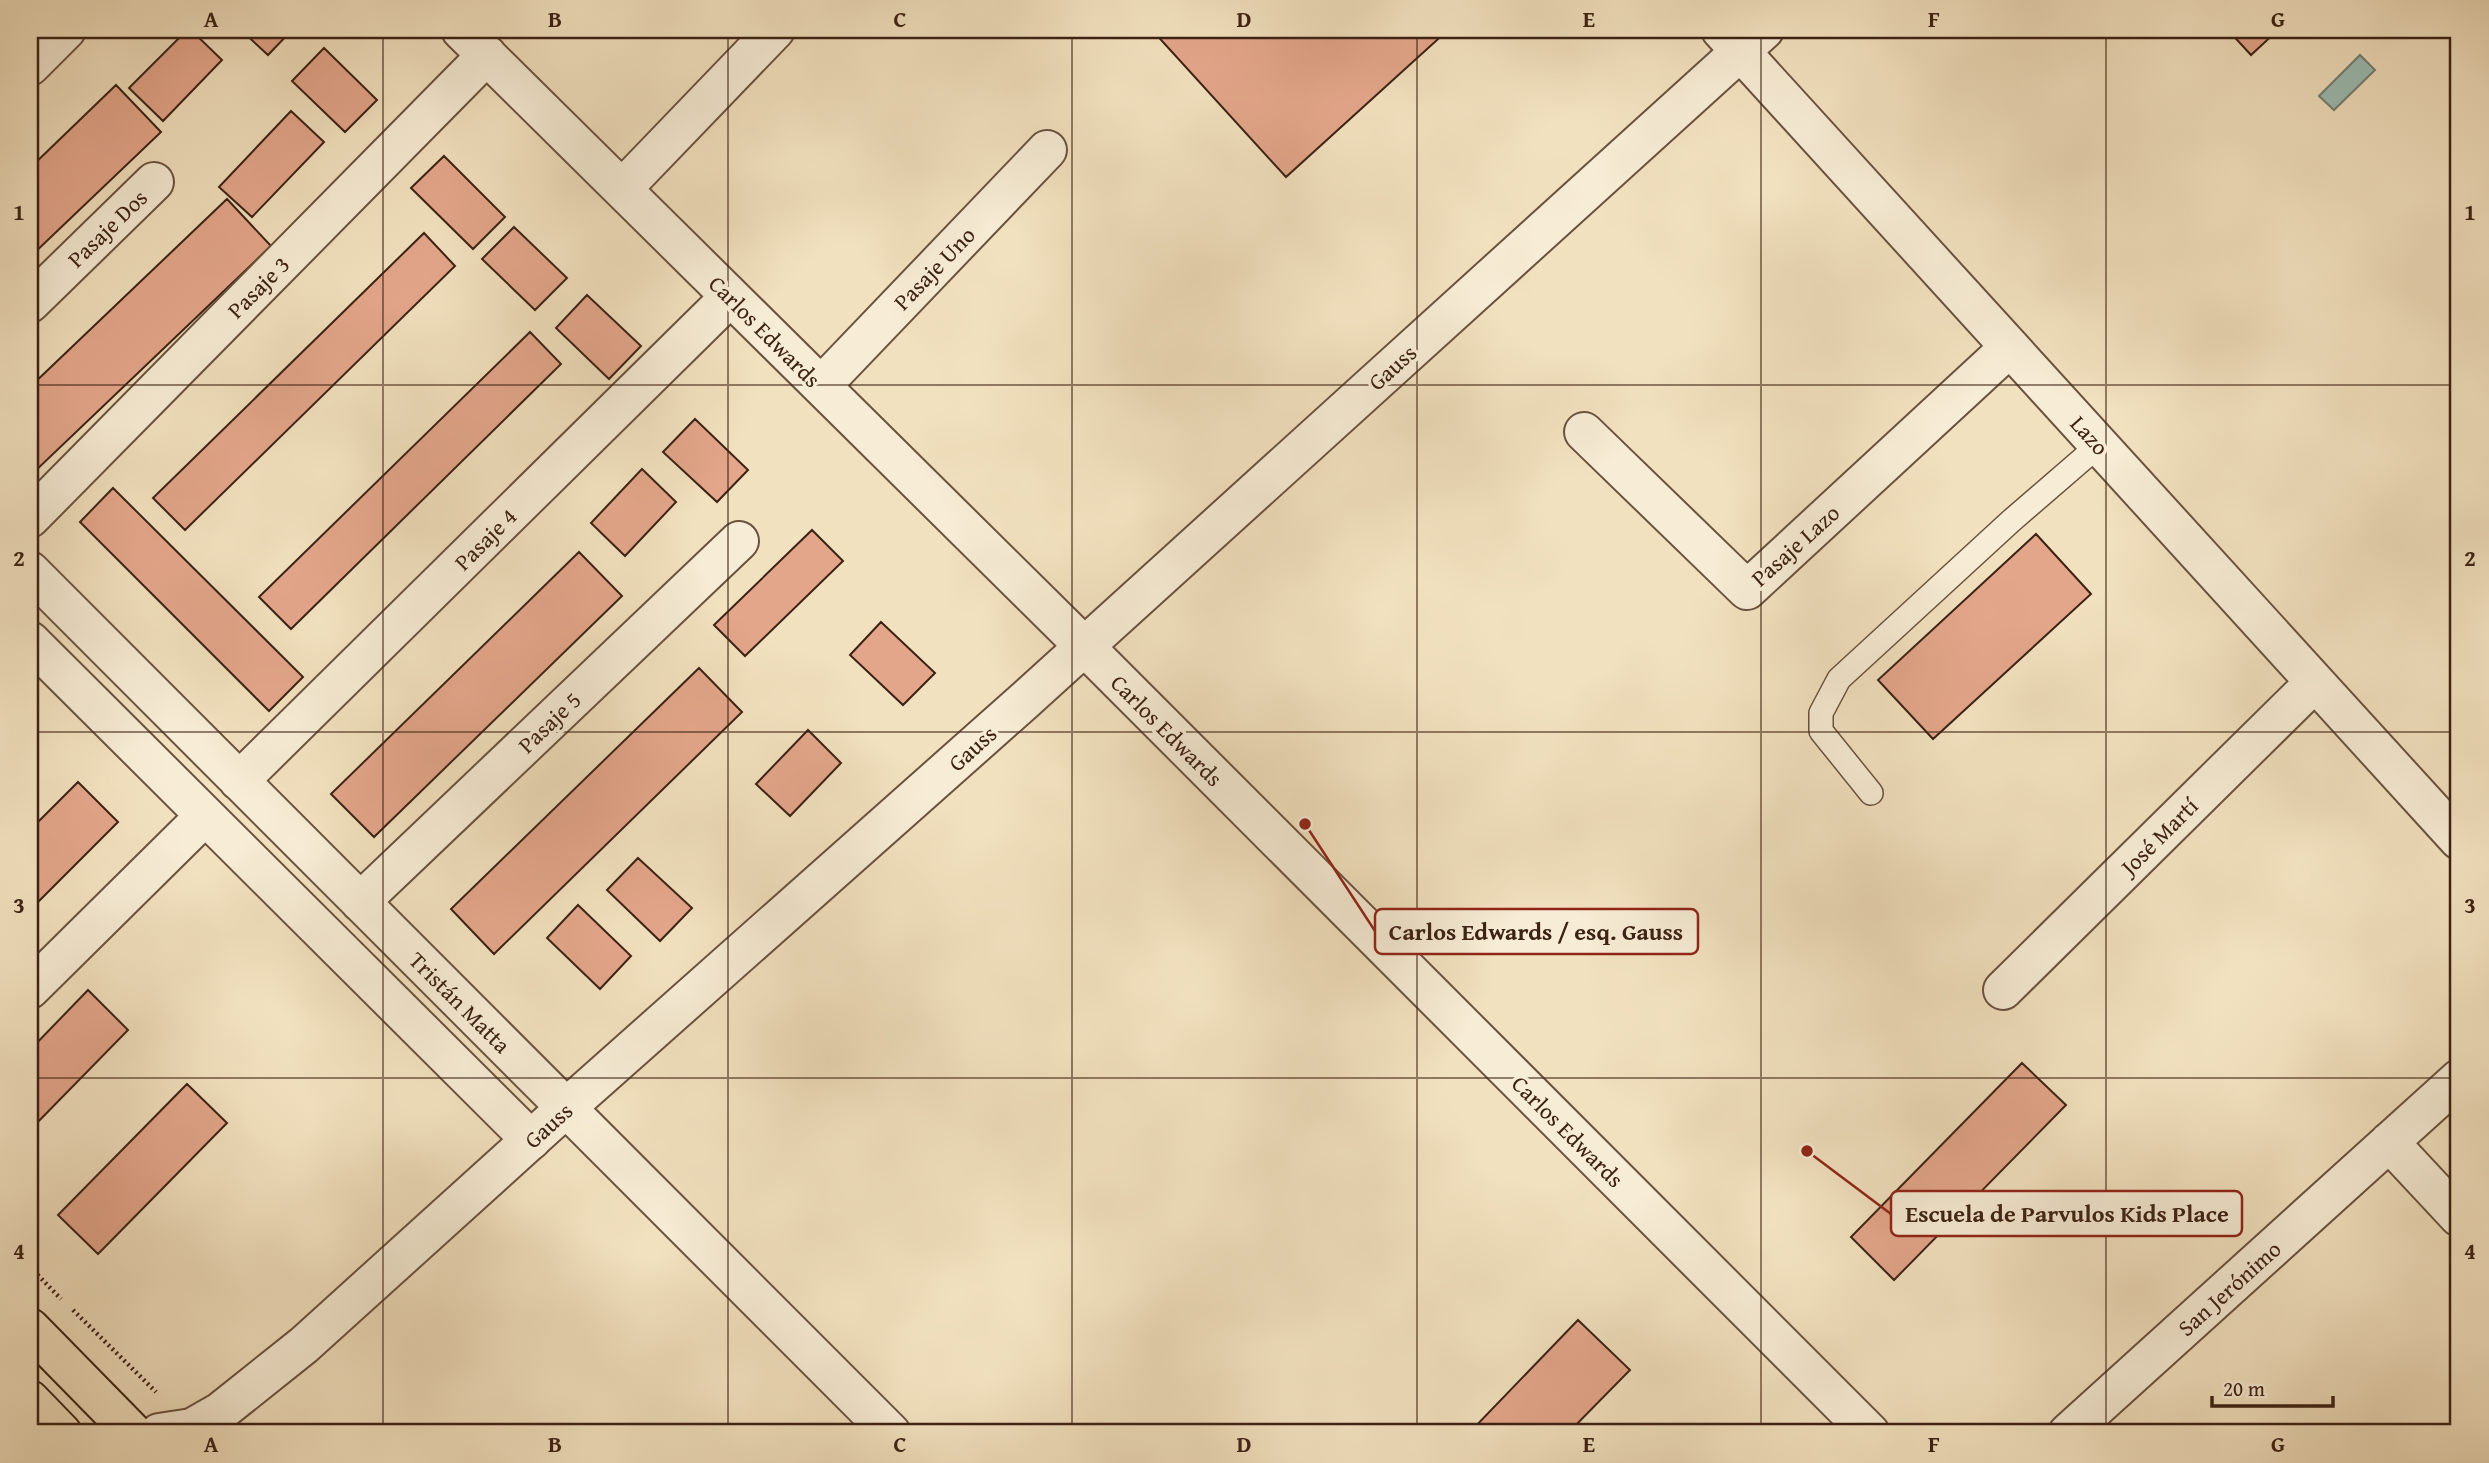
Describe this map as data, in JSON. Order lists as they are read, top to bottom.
{
  "streets": {
    "street": [
      "Pasaje Dos",
      "Pasaje Uno",
      "Pasaje 3",
      "Carlos Edwards",
      "Gauss",
      "Lazo",
      "Pasaje 4",
      "Pasaje Lazo",
      "Pasaje 5",
      "José Martí",
      "Tristán Matta",
      "San Jerónimo"
    ]
  },
  "crossings": [
    ["Pasaje Uno", "Carlos Edwards"],
    ["Pasaje 3", "Carlos Edwards"],
    ["Carlos Edwards", "Gauss"],
    ["Carlos Edwards", "Pasaje 4"],
    ["Gauss", "Lazo"],
    ["Gauss", "Tristán Matta"],
    ["Lazo", "Pasaje Lazo"],
    ["Lazo", "José Martí"],
    ["Pasaje 4", "Tristán Matta"],
    ["Pasaje 5", "Tristán Matta"]
  ],
  "places": ["Carlos Edwards / esq. Gauss", "Escuela de Parvulos Kids Place"],
  "scale_bar": "20 m",
  "grid": {
    "columns": [
      "A",
      "B",
      "C",
      "D",
      "E",
      "F",
      "G"
    ],
    "rows": [
      "1",
      "2",
      "3",
      "4"
    ]
  }
}
